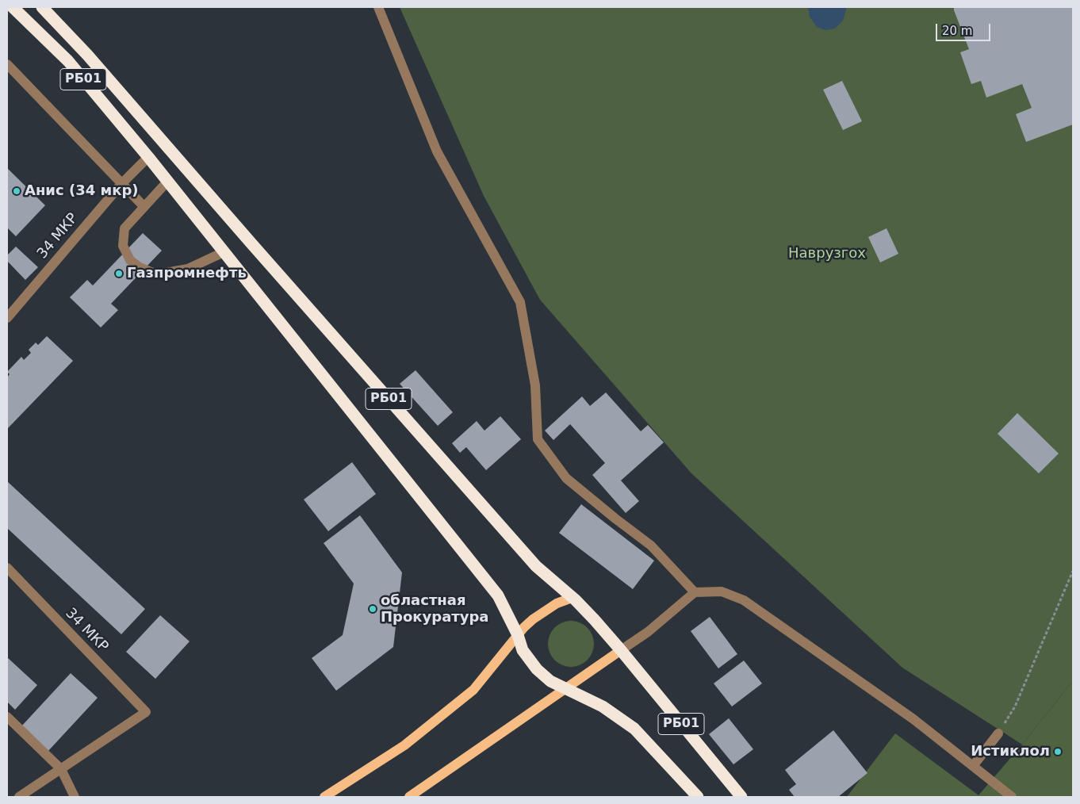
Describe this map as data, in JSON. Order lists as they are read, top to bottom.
{
  "streets": {
    "highway": ["РБ01"],
    "street": ["34 МКР"]
  },
  "crossings": [
    ["РБ01", "34 МКР"]
  ],
  "parks": ["Наврузгох"],
  "places": [
    "Анис (34 мкр)",
    "Газпромнефть",
    "областная Прокуратура",
    "Истиклол"
  ],
  "scale_bar": "20 m"
}
